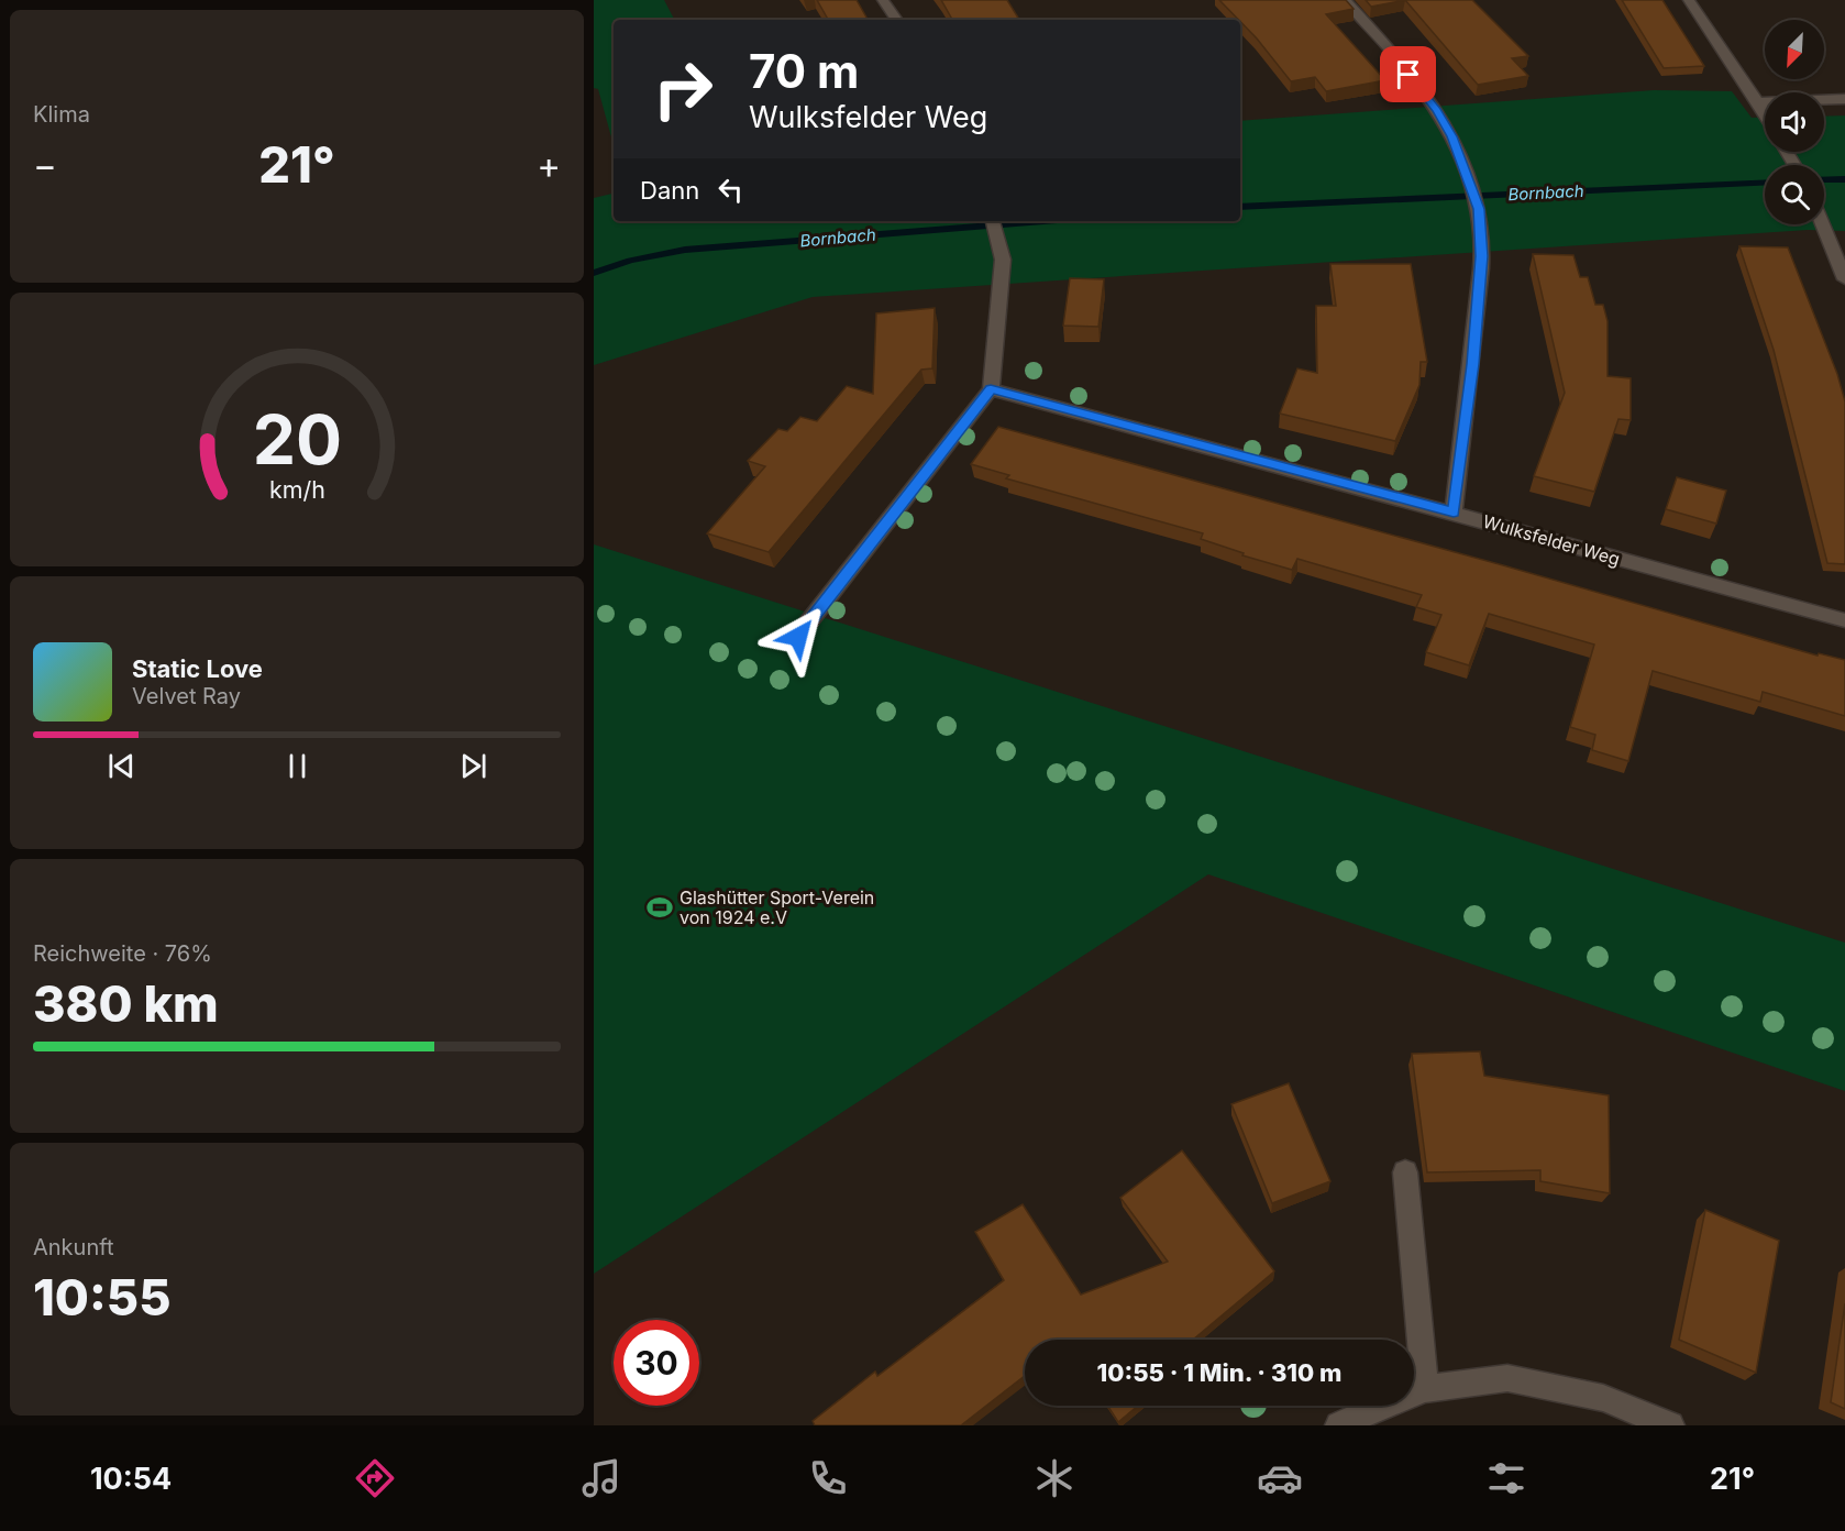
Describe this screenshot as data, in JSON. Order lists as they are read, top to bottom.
{
  "streets": {
    "street": ["Wulksfelder Weg"]
  },
  "water": ["Bornbach"],
  "places": {
    "sports": ["Glashütter Sport-Verein von 1924 e.V"]
  },
  "north": "bottom left",
  "page": {
    "tile": [
      "Klima",
      ["Reichweite · 76%", "380 km"],
      ["Ankunft", "10:55"]
    ],
    "turn": ["70 m", "Wulksfelder Weg"],
    "heat": ["−", "21°", "+"],
    "then": "Dann",
    "song": ["Static Love", "Velvet Ray"],
    "limit": "30",
    "trip": "10:55 · 1 Min. · 310 m",
    "tabs": ["10:54", "21°"],
    "gauge": ["20", "km/h"]
  }
}
